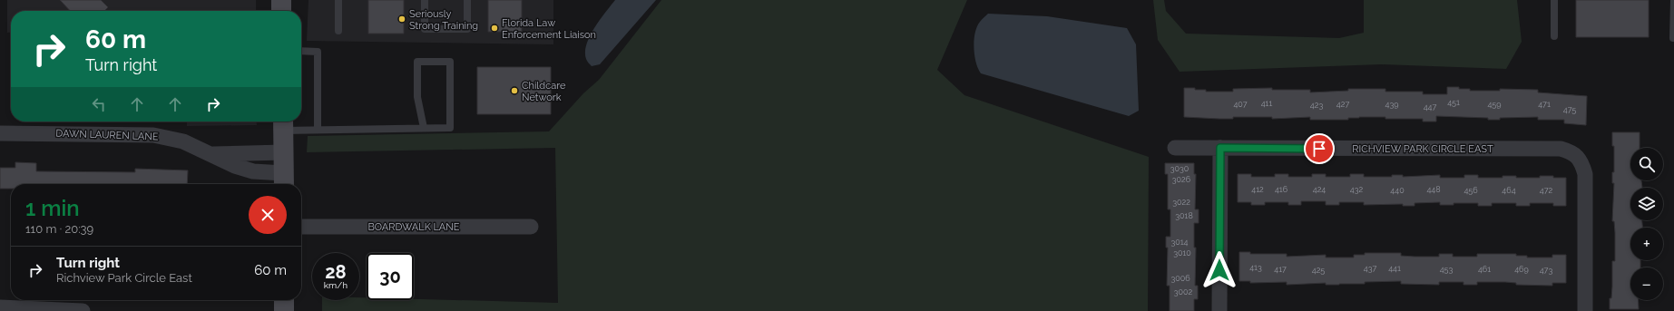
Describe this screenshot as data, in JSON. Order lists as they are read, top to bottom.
{
  "streets": {
    "street": ["DAWN LAUREN LANE", "RICHVIEW PARK CIRCLE EAST", "BOARDWALK LANE"]
  },
  "places": ["Seriously Strong Training", "Florida Law Enforcement Liaison", "Childcare Network"],
  "house_numbers": [
    "451",
    "411",
    "407",
    "427",
    "439",
    "459",
    "471",
    "423",
    "447",
    "475",
    "3030",
    "3026",
    "412",
    "416",
    "424",
    "432",
    "448",
    "440",
    "456",
    "464",
    "472",
    "3022",
    "3018",
    "3014",
    "3010",
    "413",
    "437",
    "441",
    "417",
    "453",
    "461",
    "469",
    "425",
    "473",
    "3006",
    "3002"
  ],
  "page": {
    "turn": ["60 m", "Turn right"],
    "map_buttons": ["+", "−"],
    "heading": ["1 min", "110 m · 20:39"],
    "list": [
      {
        "name": "Turn right",
        "note": "Richview Park Circle East",
        "value": "60 m"
      }
    ],
    "speed": "28 km/h",
    "limit": "30"
  }
}
